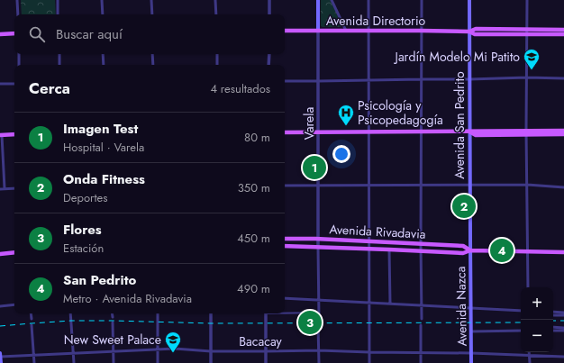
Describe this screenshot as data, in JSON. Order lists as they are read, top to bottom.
{
  "streets": {
    "main road": [
      "Avenida Directorio",
      "Varela",
      "Avenida San Pedrito",
      "Avenida Rivadavia",
      "Avenida Nazca"
    ],
    "street": ["Bacacay"]
  },
  "crossings": [
    ["Avenida Directorio", "Varela"],
    ["Avenida Directorio", "Avenida San Pedrito"],
    ["Varela", "Avenida Rivadavia"],
    ["Avenida San Pedrito", "Avenida Rivadavia"],
    ["Avenida San Pedrito", "Avenida Nazca"],
    ["Avenida Rivadavia", "Avenida Nazca"],
    ["Avenida Nazca", "Bacacay"]
  ],
  "places": {
    "school or university": ["Jardín Modelo Mi Patito", "New Sweet Palace"],
    "hospital": ["Psicología y Psicopedagogía"]
  },
  "page": {
    "search": "Buscar aquí",
    "heading": ["Cerca", "4 resultados"],
    "list": [
      {
        "mark": "1",
        "name": "Imagen Test",
        "note": "Hospital · Varela",
        "value": "80 m"
      },
      {
        "mark": "2",
        "name": "Onda Fitness",
        "note": "Deportes",
        "value": "350 m"
      },
      {
        "mark": "3",
        "name": "Flores",
        "note": "Estación",
        "value": "450 m"
      },
      {
        "mark": "4",
        "name": "San Pedrito",
        "note": "Metro · Avenida Rivadavia",
        "value": "490 m"
      }
    ],
    "pins": [
      "1",
      "2",
      "4",
      "3"
    ],
    "map_buttons": ["+", "−"]
  }
}
